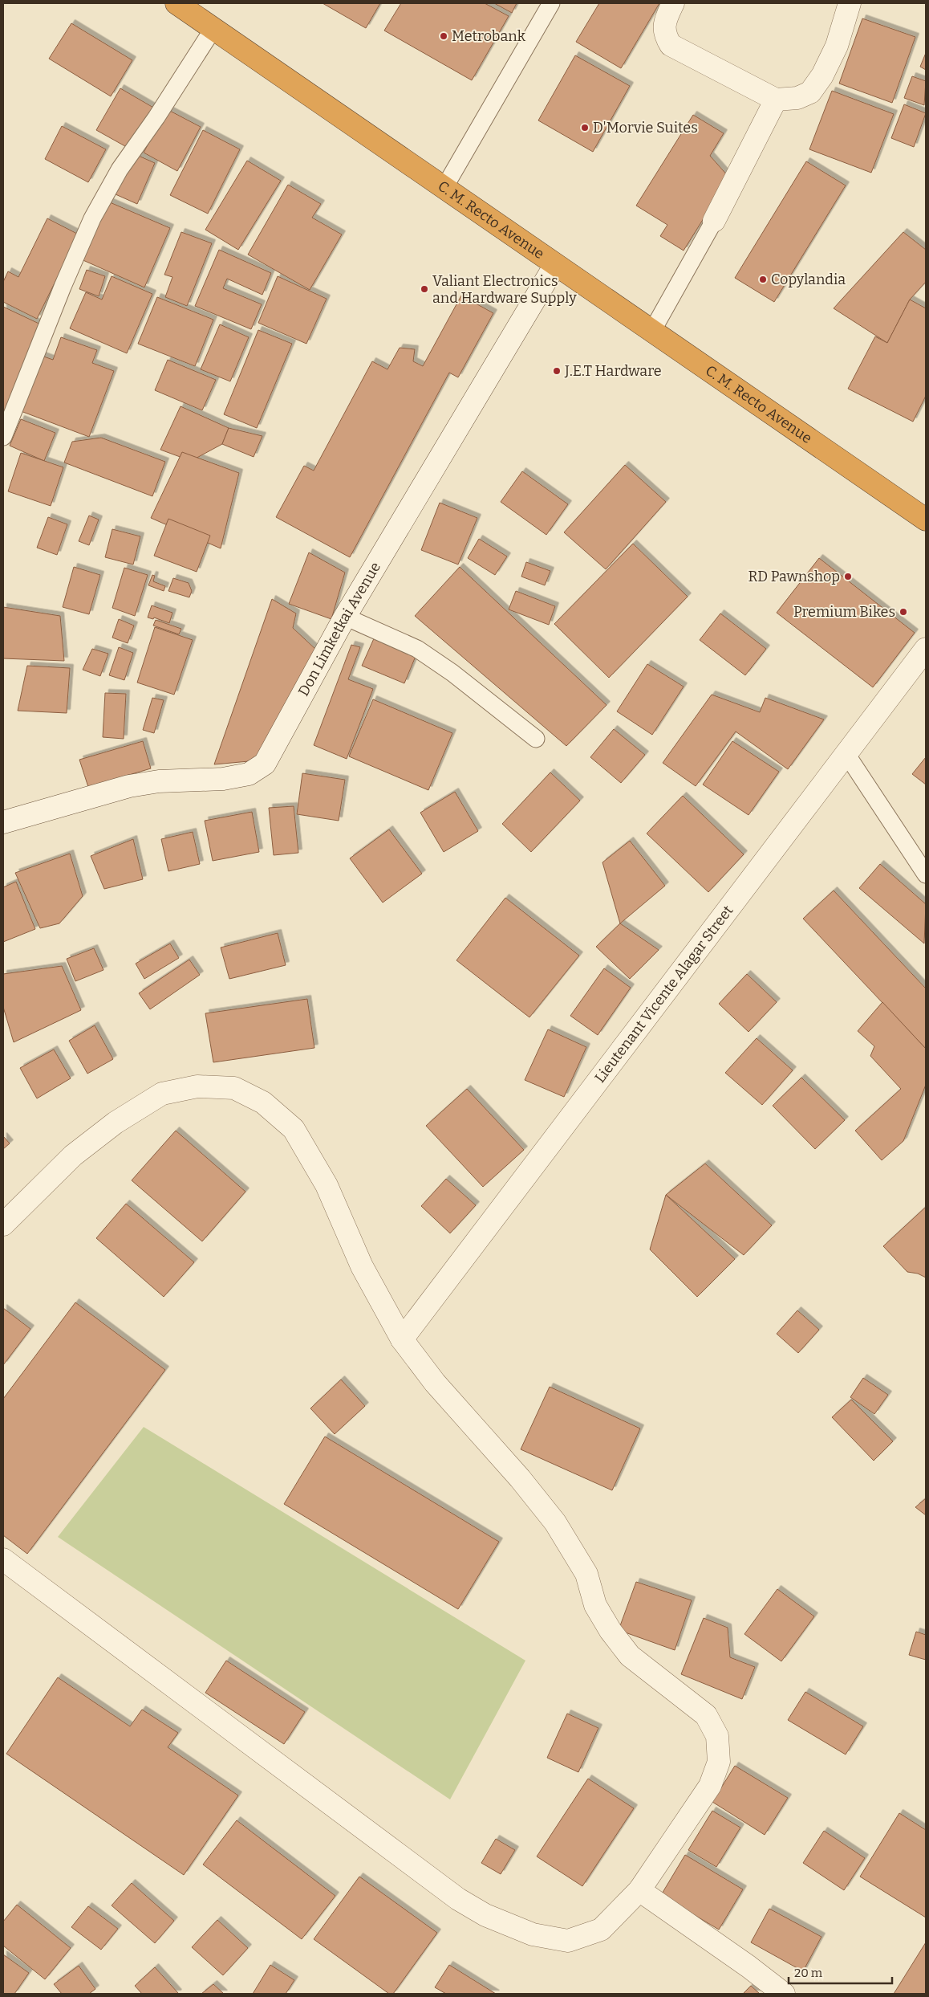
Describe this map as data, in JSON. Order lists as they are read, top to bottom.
{
  "streets": {
    "highway": ["C. M. Recto Avenue"],
    "street": ["Don Limketkai Avenue", "Lieutenant Vicente Alagar Street"]
  },
  "crossings": [
    ["C. M. Recto Avenue", "Don Limketkai Avenue"]
  ],
  "places": [
    "Metrobank",
    "D'Morvie Suites",
    "Copylandia",
    "Valiant Electronics and Hardware Supply",
    "J.E.T Hardware",
    "RD Pawnshop",
    "Premium Bikes"
  ],
  "scale_bar": "20 m"
}
